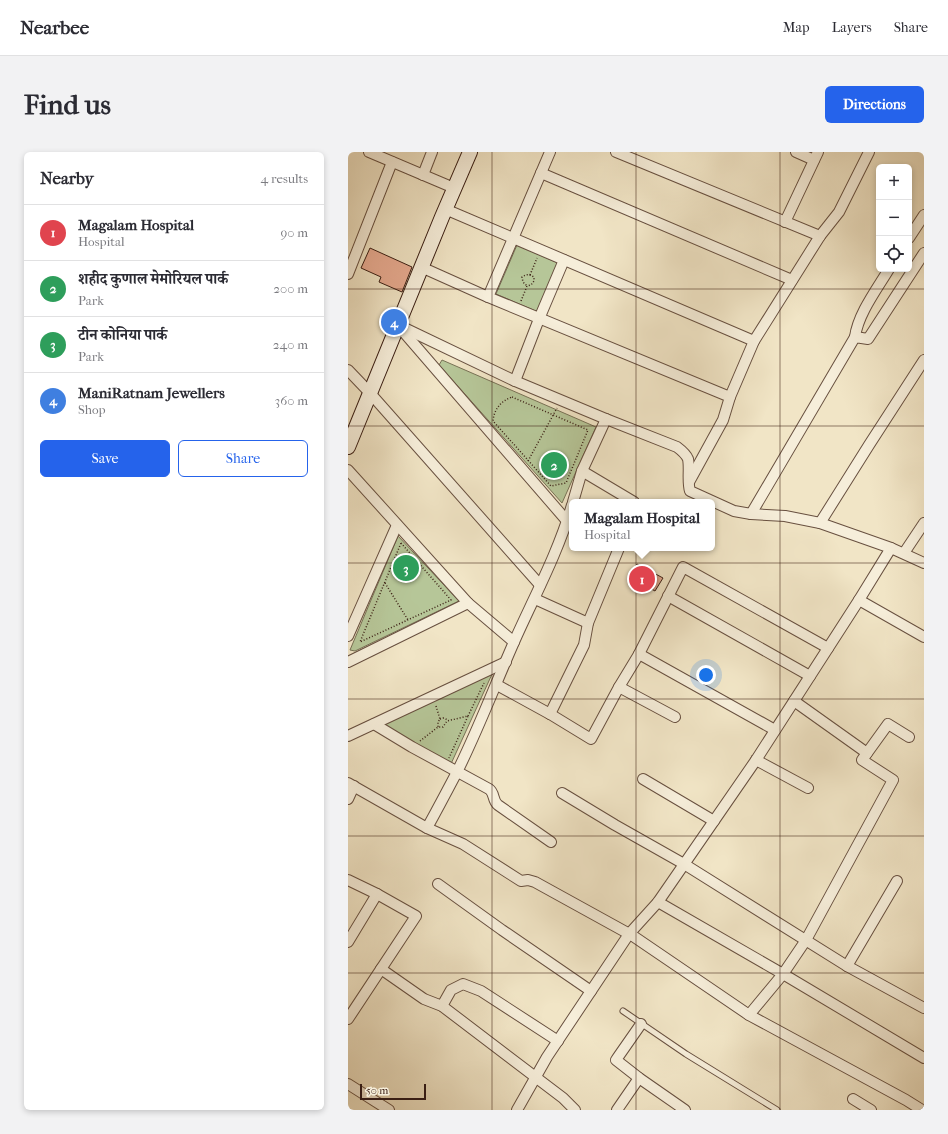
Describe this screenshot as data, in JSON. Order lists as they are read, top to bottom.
{
  "scale_bar": "50 m",
  "page": {
    "header": "Nearbee",
    "nav": ["Map", "Layers", "Share"],
    "buttons": [
      "Directions",
      ["Save", "Share"]
    ],
    "title": "Find us",
    "heading": ["Nearby", "4 results"],
    "map_buttons": ["+", "−"],
    "list": [
      {
        "mark": "1",
        "name": "Magalam Hospital",
        "note": "Hospital",
        "value": "90 m"
      },
      {
        "mark": "2",
        "name": "शहीद कुणाल मेमोरियल पार्क",
        "note": "Park",
        "value": "200 m"
      },
      {
        "mark": "3",
        "name": "टीन कोनिया पार्क",
        "note": "Park",
        "value": "240 m"
      },
      {
        "mark": "4",
        "name": "ManiRatnam Jewellers",
        "note": "Shop",
        "value": "360 m"
      }
    ],
    "pins": [
      "4",
      "2",
      "3",
      "1"
    ],
    "popup": ["Magalam Hospital", "Hospital"],
    "scale": "50 m"
  }
}
